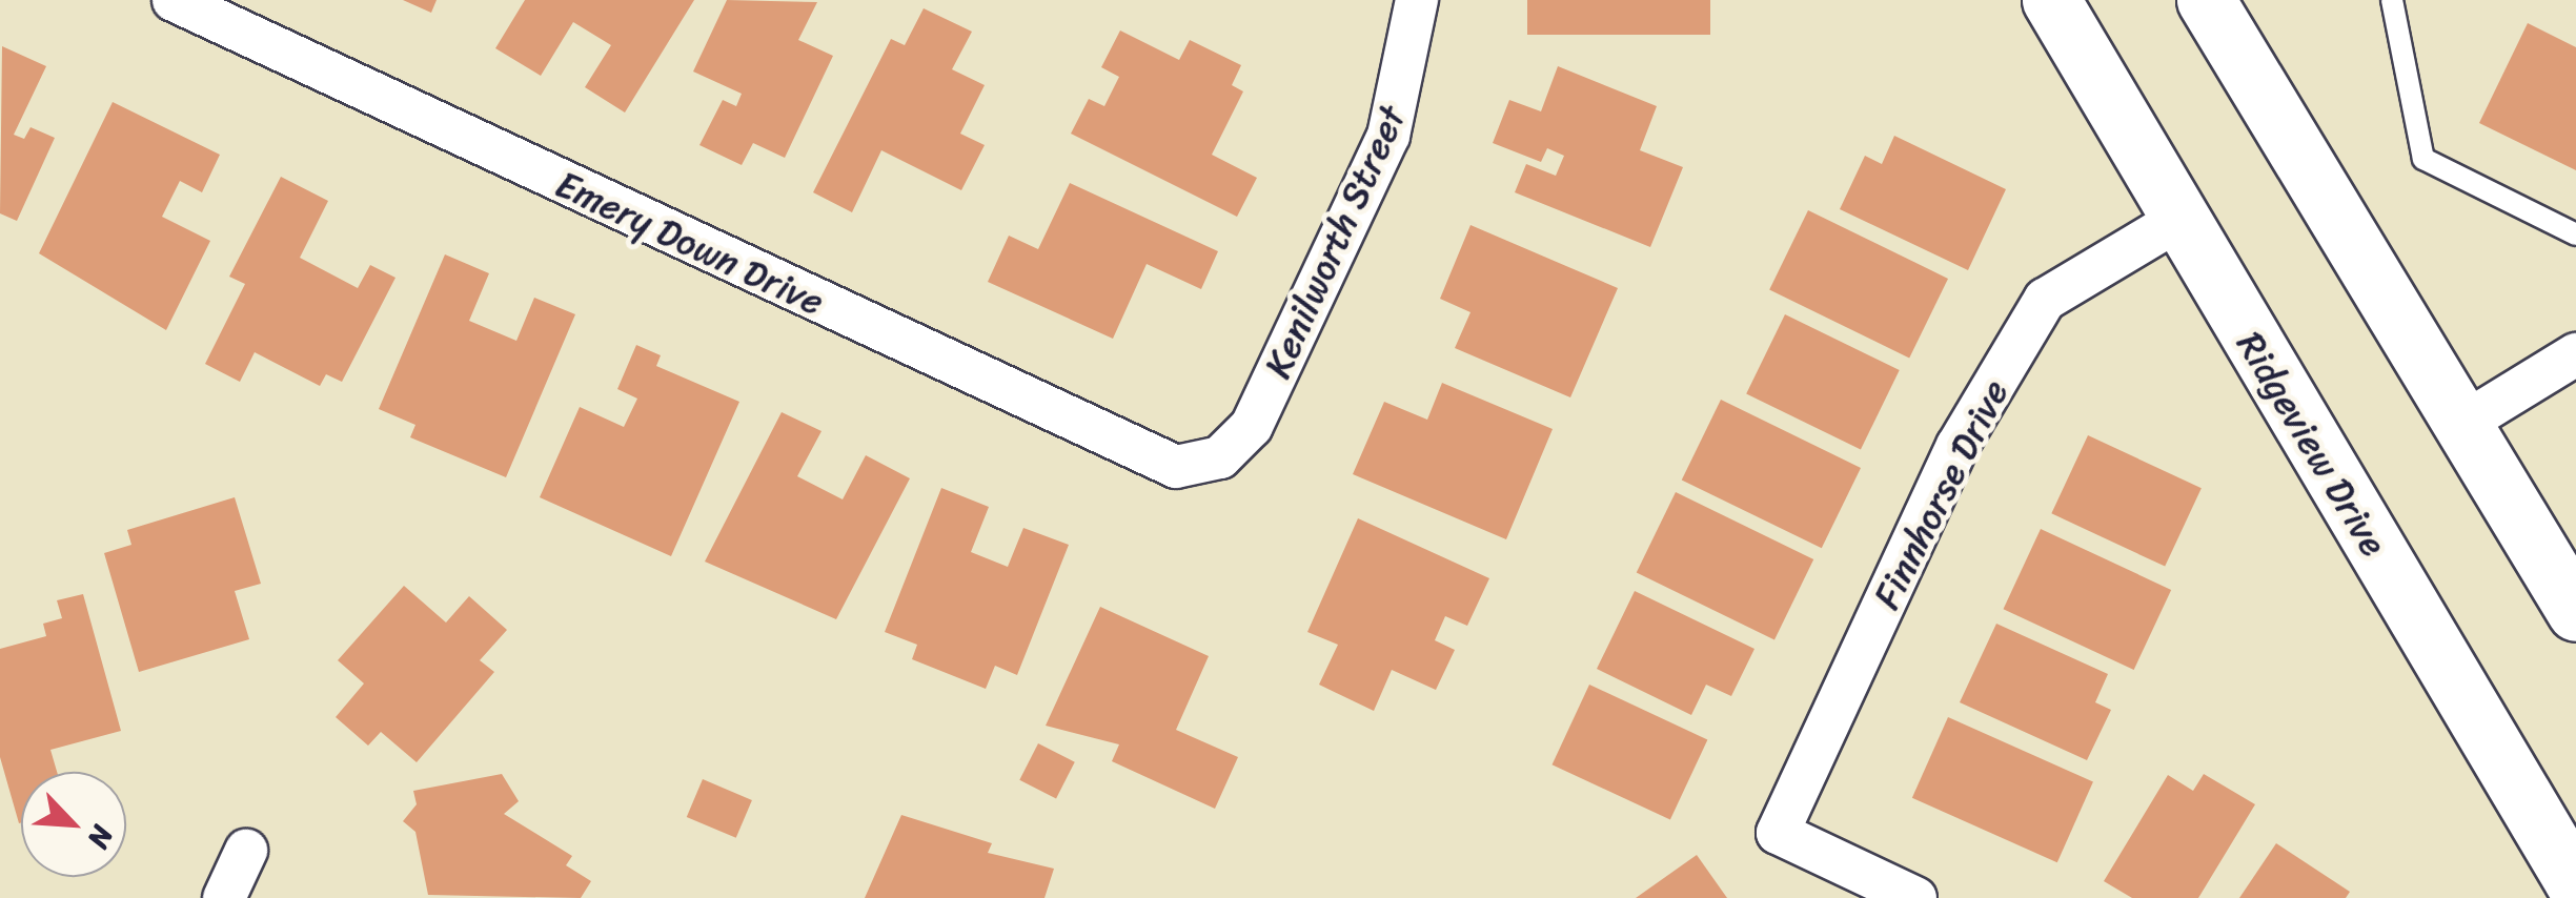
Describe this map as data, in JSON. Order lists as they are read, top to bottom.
{
  "streets": {
    "main road": ["Ridgeview Drive"],
    "street": ["Kenilworth Street", "Emery Down Drive", "Finnhorse Drive"]
  },
  "crossings": [
    ["Kenilworth Street", "Emery Down Drive"],
    ["Ridgeview Drive", "Finnhorse Drive"]
  ],
  "north": "bottom right"
}
